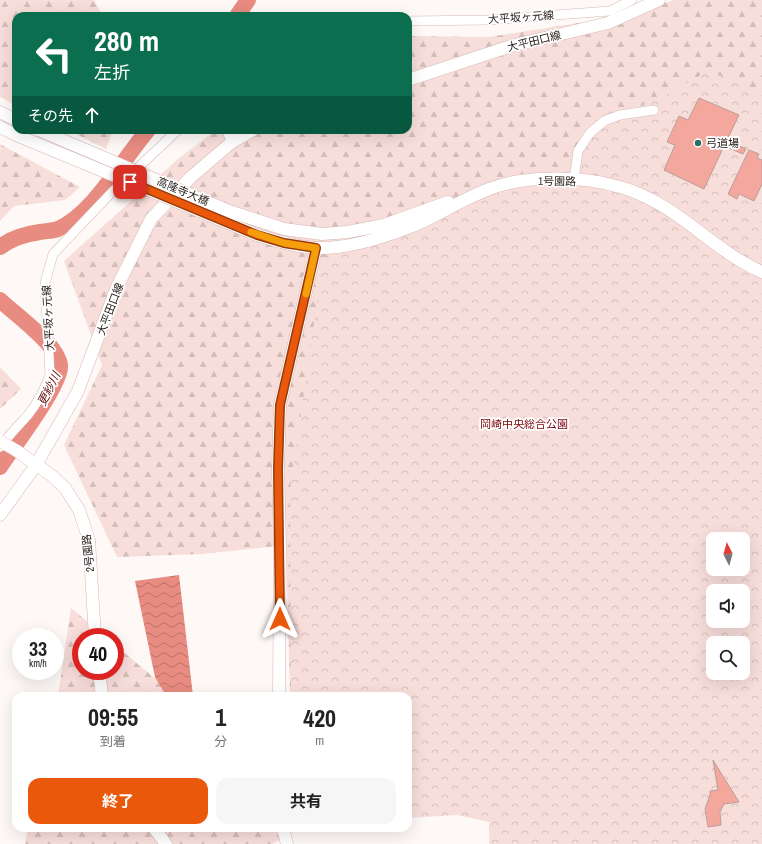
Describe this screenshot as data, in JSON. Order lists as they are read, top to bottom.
{
  "streets": {
    "street": [
      "大平坂ヶ元線",
      "大平田口線",
      "1号園路",
      "高隆寺大橋",
      "2号園路"
    ]
  },
  "crossings": [
    ["大平田口線", "2号園路"],
    ["1号園路", "高隆寺大橋"]
  ],
  "water": ["更紗川"],
  "parks": ["岡崎中央総合公園"],
  "places": ["弓道場"],
  "north": "top",
  "page": {
    "turn": ["280 m", "左折"],
    "then": "その先",
    "speed": "33 km/h",
    "limit": "40",
    "eta": [
      "09:55",
      "到着",
      "1",
      "分",
      "420",
      "m"
    ],
    "buttons": ["終了", "共有"]
  }
}
